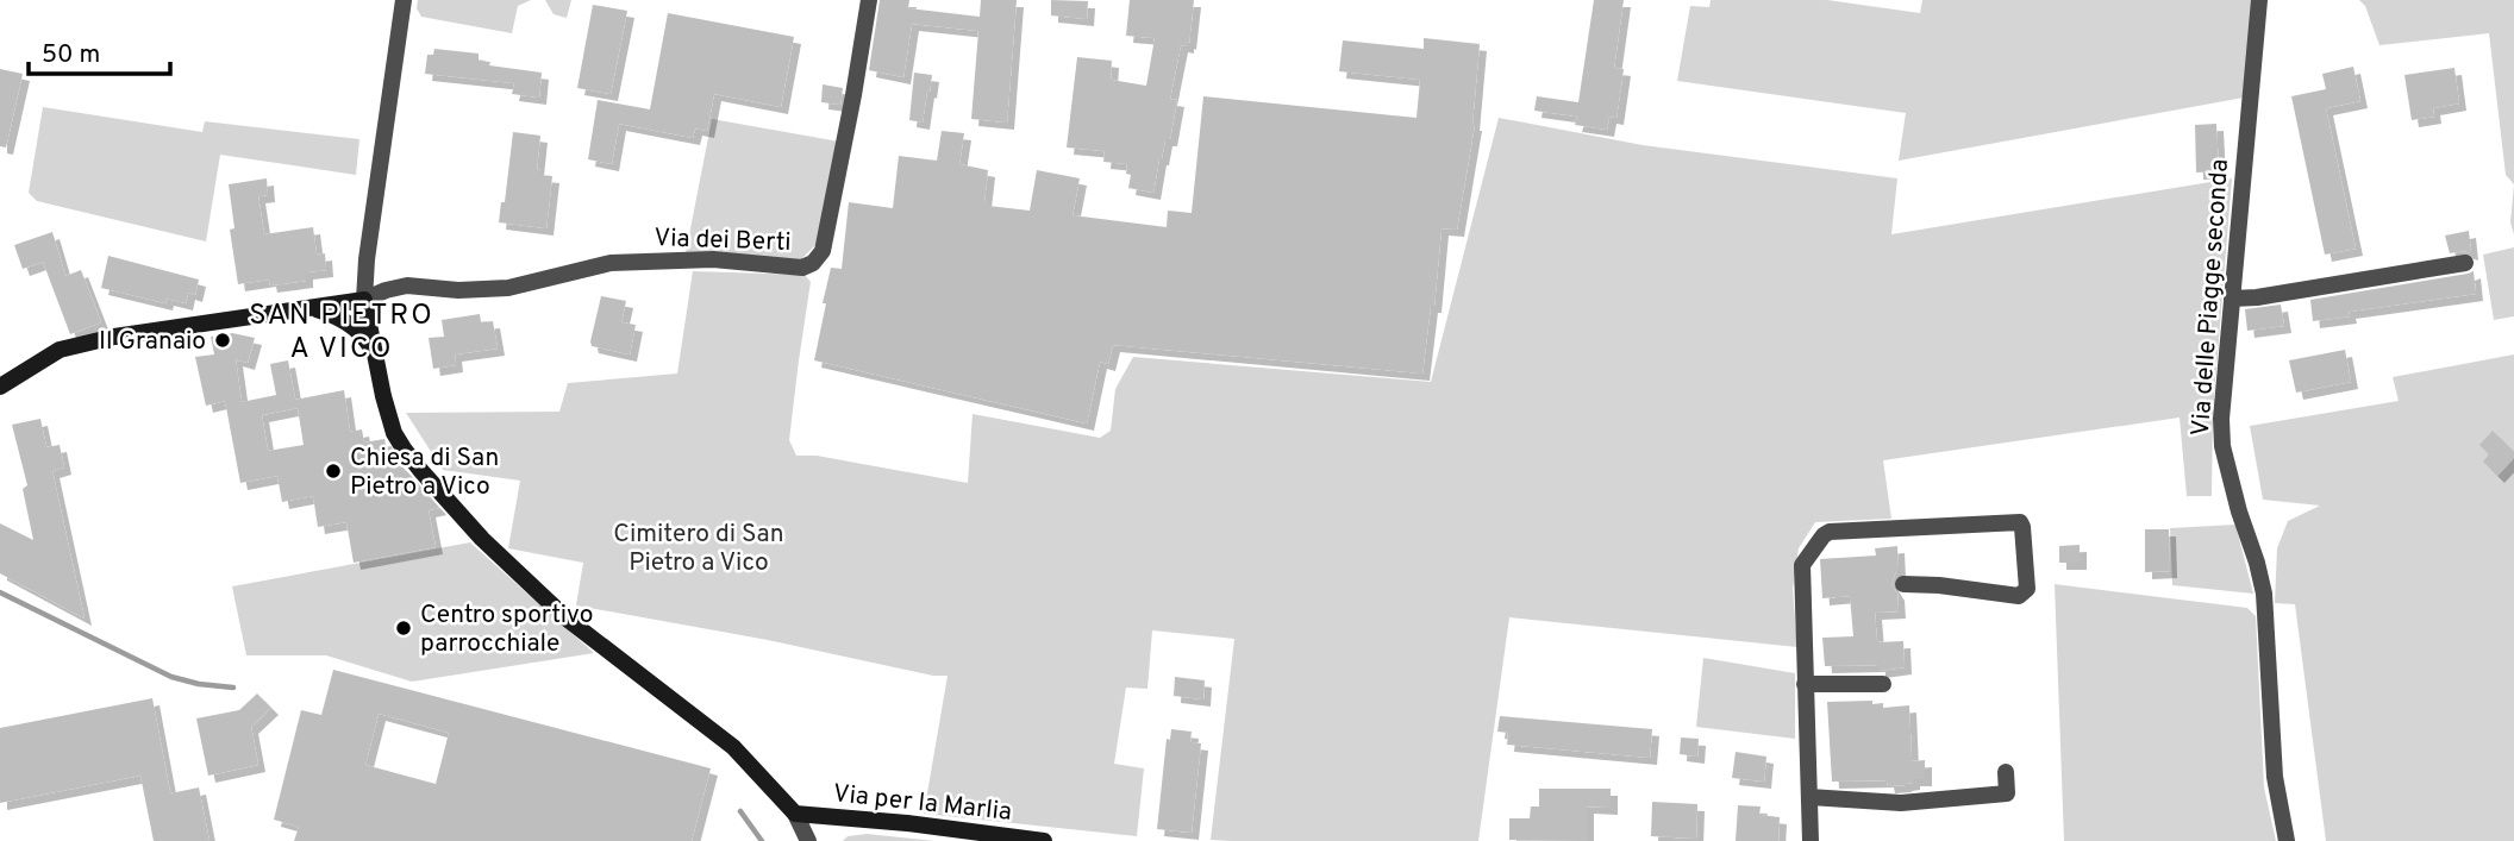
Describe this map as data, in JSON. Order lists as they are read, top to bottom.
{
  "streets": {
    "street": ["Via dei Berti", "Via delle Piagge seconda", "Via per la Marlia"]
  },
  "districts": ["SAN PIETRO A VICO"],
  "parks": ["Cimitero di San Pietro a Vico"],
  "places": ["Il Granaio", "Chiesa di San Pietro a Vico", "Centro sportivo parrocchiale"],
  "scale_bar": "50 m"
}
